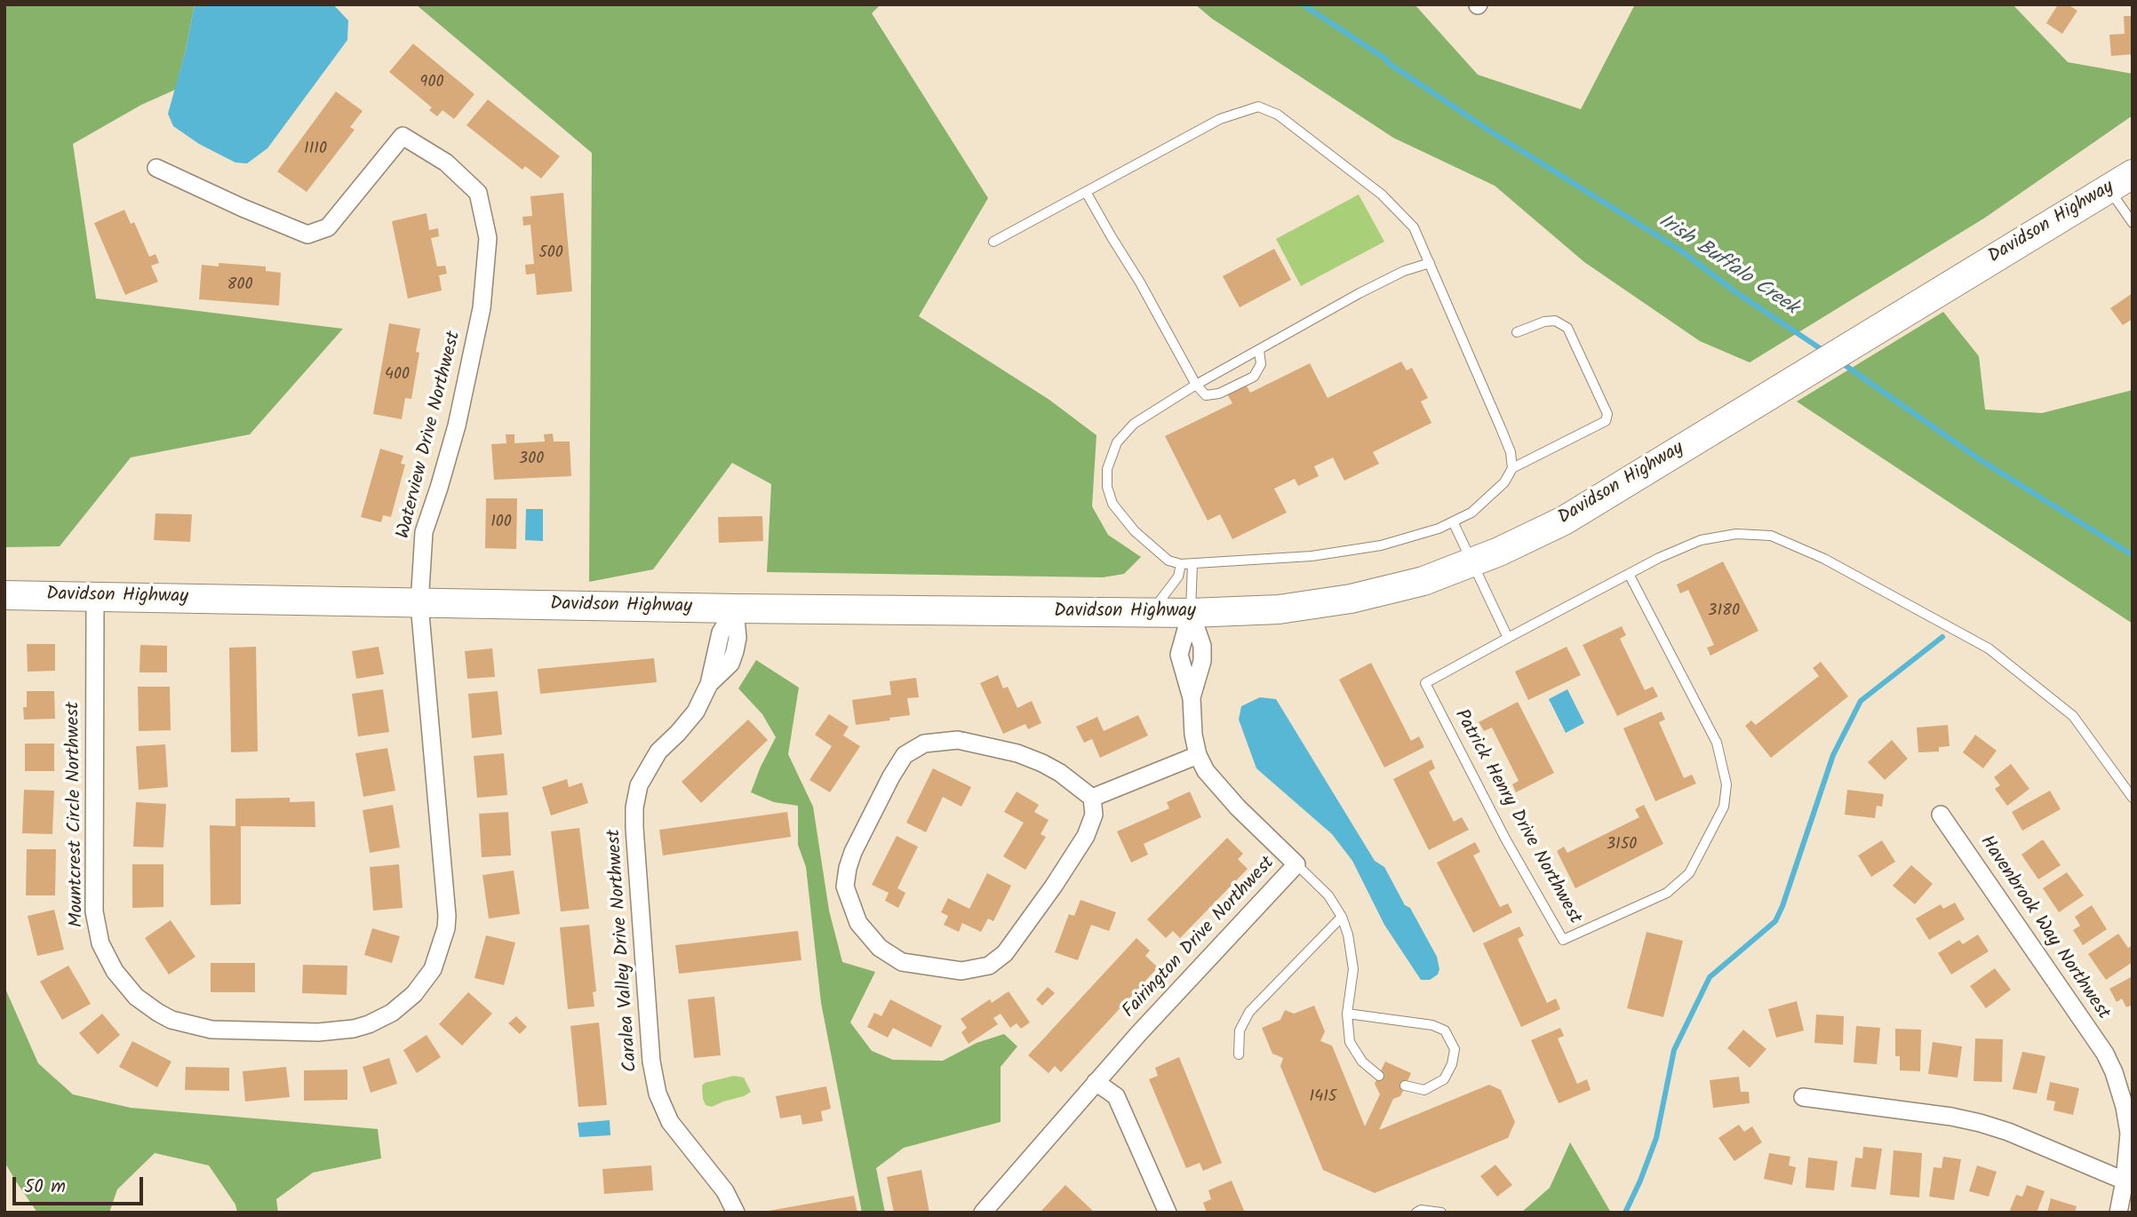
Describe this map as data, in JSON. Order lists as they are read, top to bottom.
{
  "streets": {
    "main road": ["Davidson Highway"],
    "street": [
      "Waterview Drive Northwest",
      "Mountcrest Circle Northwest",
      "Havenbrook Way Northwest",
      "Fairington Drive Northwest",
      "Caralea Valley Drive Northwest"
    ],
    "lane": ["Patrick Henry Drive Northwest"]
  },
  "crossings": [
    ["Davidson Highway", "Waterview Drive Northwest"],
    ["Davidson Highway", "Mountcrest Circle Northwest"],
    ["Davidson Highway", "Fairington Drive Northwest"],
    ["Davidson Highway", "Caralea Valley Drive Northwest"],
    ["Waterview Drive Northwest", "Mountcrest Circle Northwest"]
  ],
  "water": ["Irish Buffalo Creek"],
  "house_numbers": [
    "900",
    "1110",
    "500",
    "800",
    "400",
    "300",
    "100",
    "3180",
    "3150",
    "1415"
  ],
  "scale_bar": "50 m"
}
